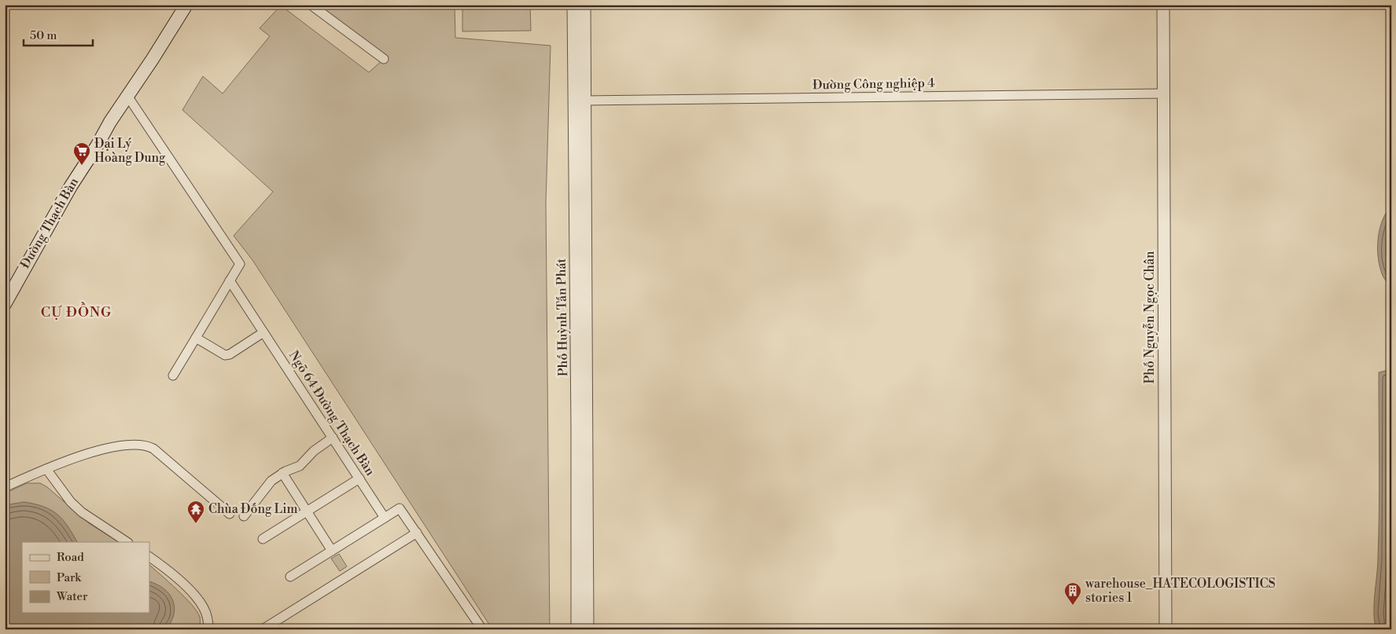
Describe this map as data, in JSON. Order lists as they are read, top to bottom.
{
  "streets": {
    "main road": ["Đường Thạch Bàn"],
    "street": [
      "Đường Công nghiệp 4",
      "Phố Huỳnh Tấn Phát",
      "Phố Nguyễn Ngọc Chân",
      "Ngõ 64 Đường Thạch Bàn"
    ]
  },
  "crossings": [
    ["Đường Công nghiệp 4", "Phố Huỳnh Tấn Phát"],
    ["Đường Công nghiệp 4", "Phố Nguyễn Ngọc Chân"]
  ],
  "districts": ["CỰ ĐỒNG"],
  "places": {
    "supermarket": ["Đại Lý Hoàng Dung"],
    "temple": ["Chùa Đống Lim"],
    "building": ["warehouse_HATECOLOGISTICS stories 1"]
  },
  "legend": ["Road", "Park", "Water"],
  "scale_bar": "50 m"
}
